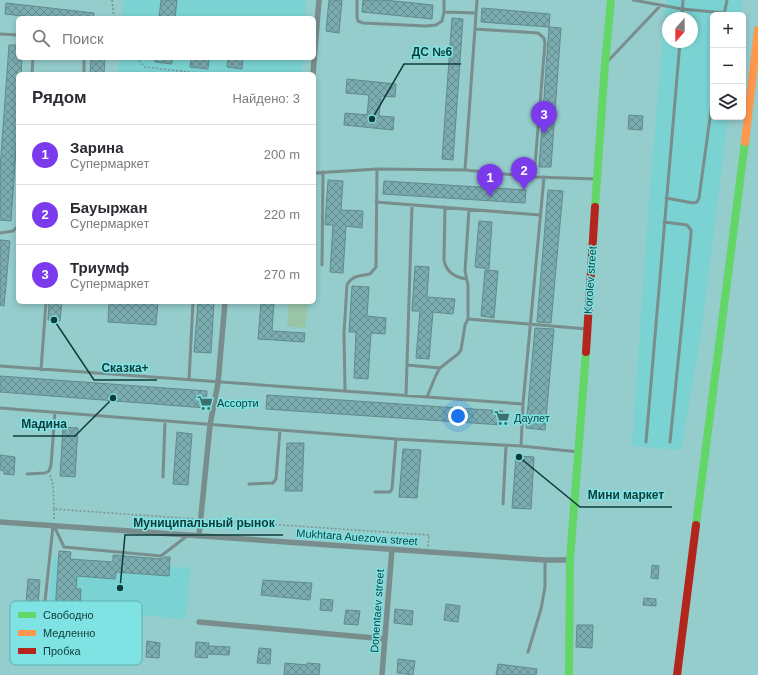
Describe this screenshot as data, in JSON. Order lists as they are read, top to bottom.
{
  "streets": {
    "street": ["Korolev street", "Mukhtara Auezova street", "Donentaev street"]
  },
  "crossings": [
    ["Korolev street", "Mukhtara Auezova street"],
    ["Mukhtara Auezova street", "Donentaev street"]
  ],
  "places": {
    "other": [
      "ДС №6",
      "Сказка+",
      "Мадина",
      "Мини маркет",
      "Муниципальный рынок"
    ],
    "supermarket": ["Ассорти", "Даулет"]
  },
  "legend": ["Свободно", "Медленно", "Пробка"],
  "north": "bottom",
  "page": {
    "map_buttons": ["+", "−"],
    "search": "Поиск",
    "heading": ["Рядом", "Найдено: 3"],
    "pins": ["3", "2", "1"],
    "list": [
      {
        "mark": "1",
        "name": "Зарина",
        "note": "Супермаркет",
        "value": "200 m"
      },
      {
        "mark": "2",
        "name": "Бауыржан",
        "note": "Супермаркет",
        "value": "220 m"
      },
      {
        "mark": "3",
        "name": "Триумф",
        "note": "Супермаркет",
        "value": "270 m"
      }
    ]
  }
}
